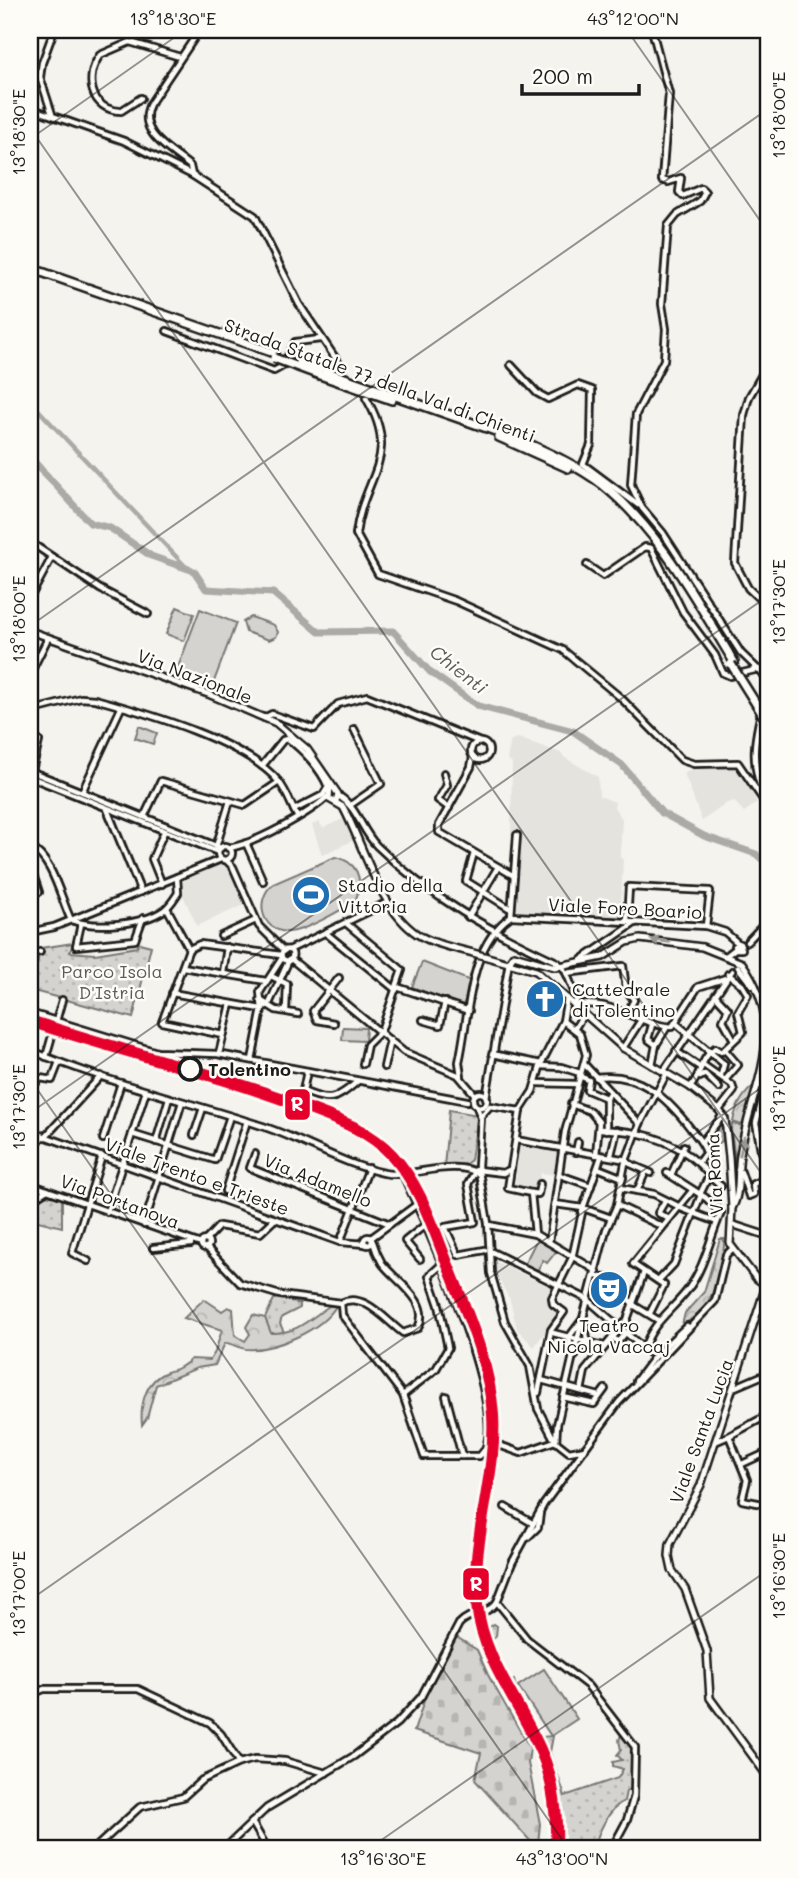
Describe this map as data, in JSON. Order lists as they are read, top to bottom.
{
  "streets": {
    "highway": ["Strada Statale 77 della Val di Chienti"],
    "main road": ["Via Nazionale", "Via Roma", "Viale Santa Lucia"],
    "street": [
      "Viale Foro Boario",
      "Viale Trento e Trieste",
      "Via Adamello",
      "Via Portanova"
    ]
  },
  "crossings": [
    ["Via Nazionale", "Via Roma"]
  ],
  "water": ["Chienti"],
  "parks": ["Parco Isola D'Istria"],
  "places": {
    "sports": ["Stadio della Vittoria"],
    "church": ["Cattedrale di Tolentino"],
    "other": ["Tolentino"],
    "theatre": ["Teatro Nicola Vaccaj"]
  },
  "lines": ["transit line R"],
  "scale_bar": "200 m",
  "coordinates": [
    "13°18'30\"E",
    "43°12'00\"N",
    "13°18'00\"E",
    "13°17'30\"E",
    "13°17'00\"E",
    "13°16'30\"E",
    "43°13'00\"N"
  ]
}
